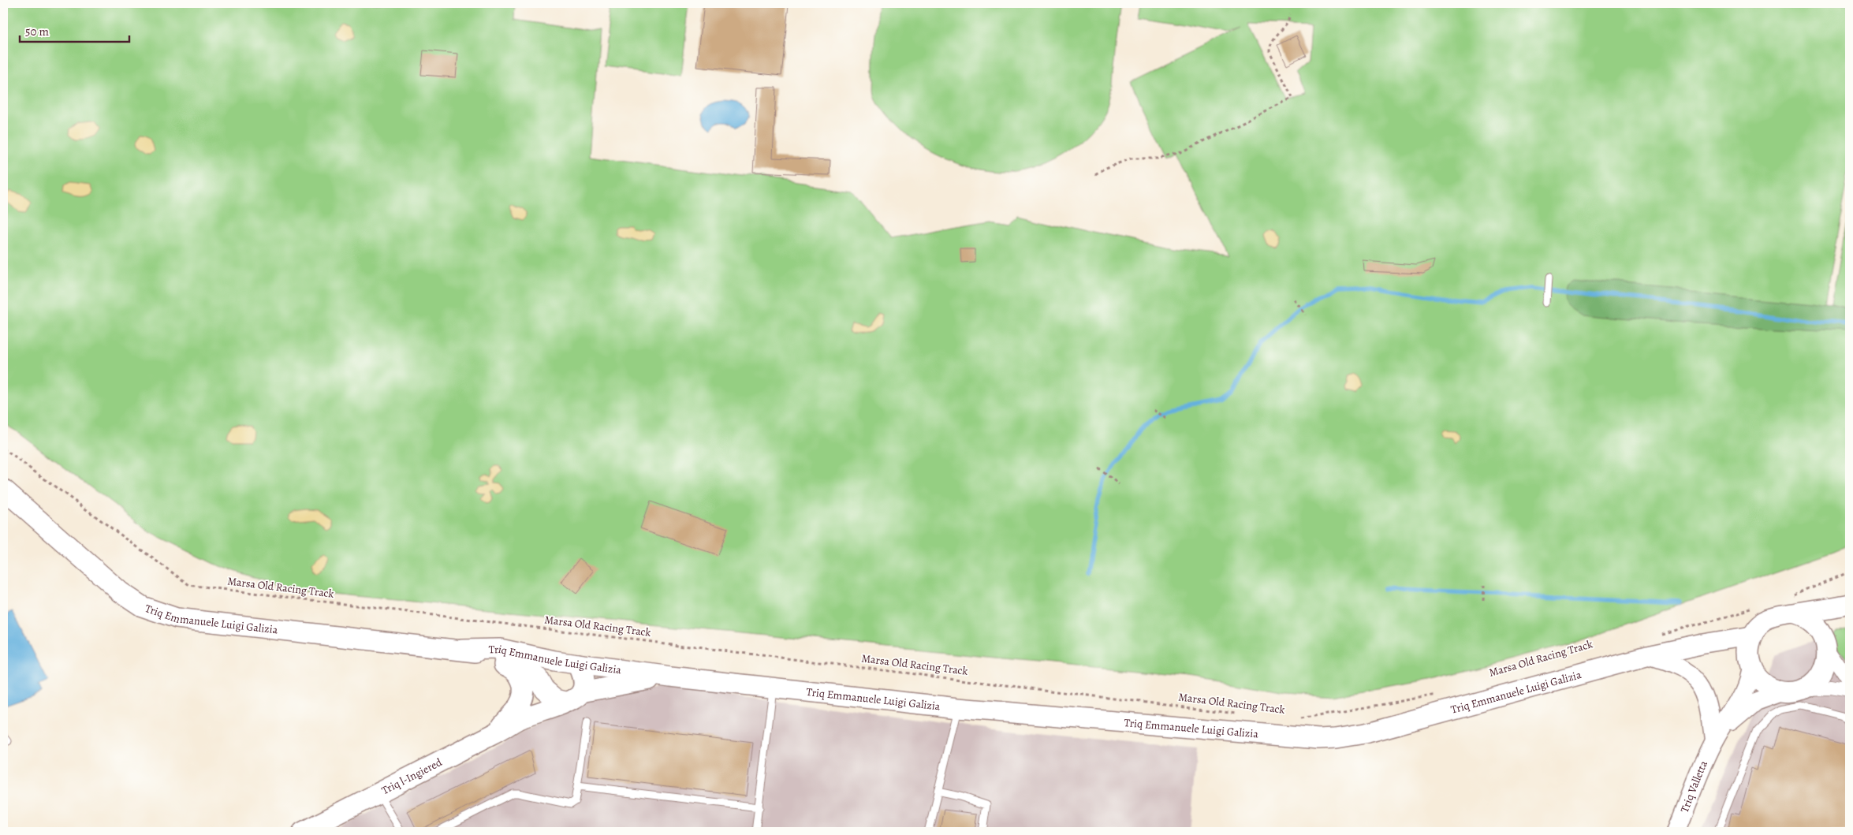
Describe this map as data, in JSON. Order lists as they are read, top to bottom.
{
  "streets": {
    "main road": ["Triq Emmanuele Luigi Galizia", "Triq l-Ingiered"],
    "street": ["Triq Valletta"],
    "path": ["Marsa Old Racing Track"]
  },
  "crossings": [
    ["Triq Emmanuele Luigi Galizia", "Triq l-Ingiered"],
    ["Triq Emmanuele Luigi Galizia", "Triq Valletta"]
  ],
  "scale_bar": "50 m"
}
